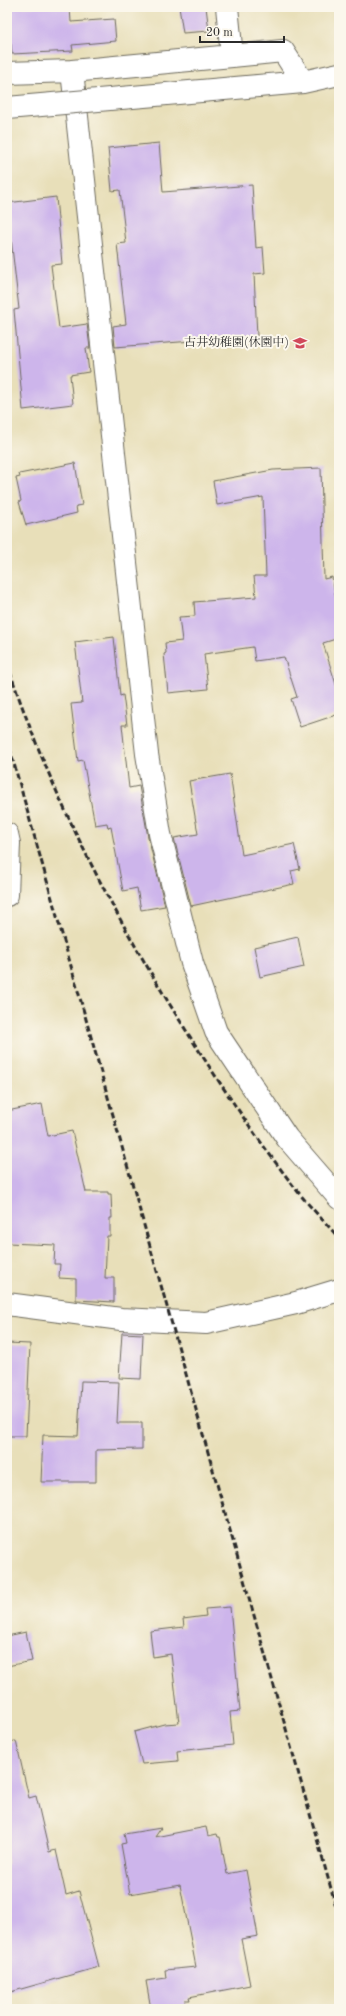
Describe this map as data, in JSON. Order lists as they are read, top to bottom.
{
  "places": {
    "school or university": ["古井幼稚園(休園中)"]
  },
  "scale_bar": "20 m"
}
